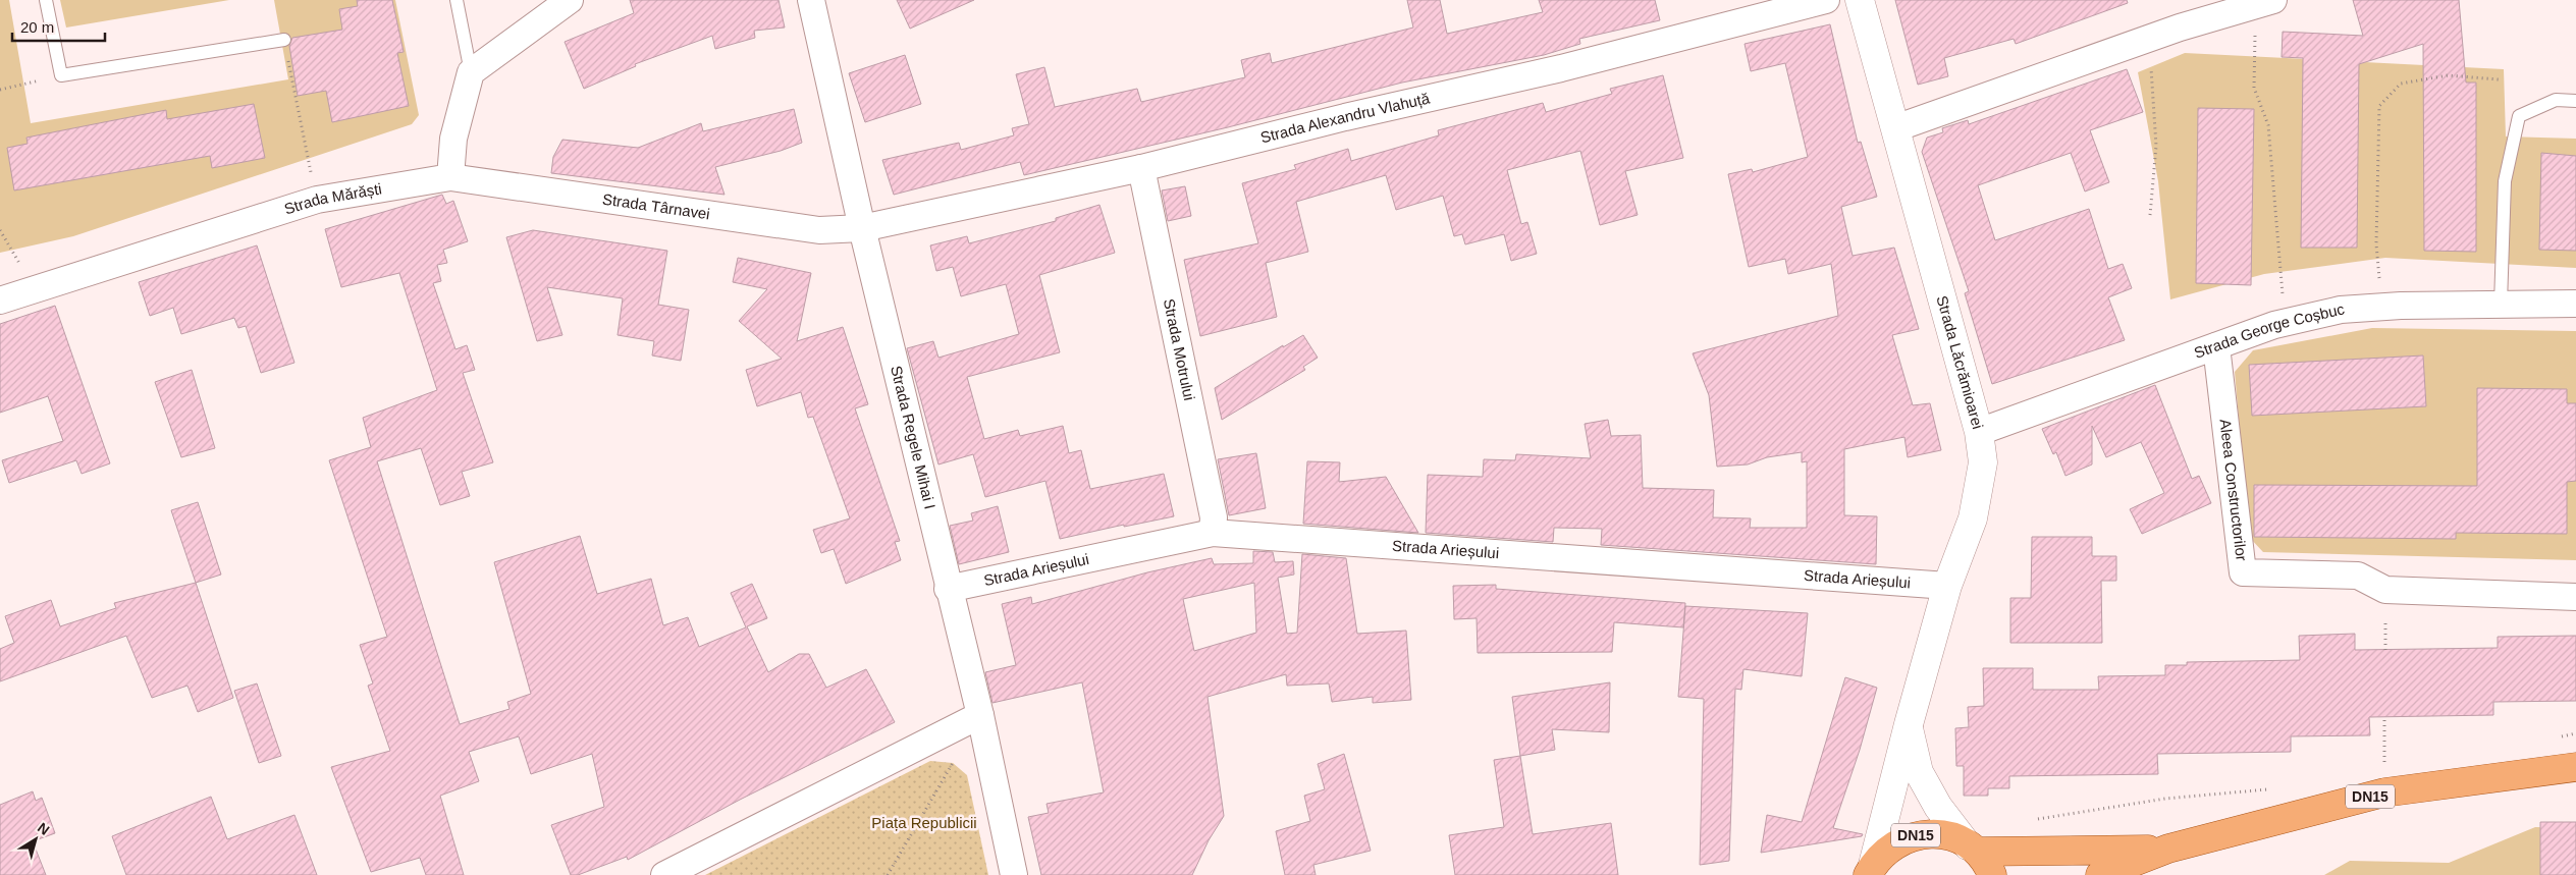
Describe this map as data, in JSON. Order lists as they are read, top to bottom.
{
  "streets": {
    "main road": ["DN15"],
    "street": [
      "Strada Alexandru Vlahuță",
      "Strada Mărăști",
      "Strada Târnavei",
      "Strada George Coșbuc",
      "Strada Motrului",
      "Strada Lăcrămioarei",
      "Strada Regele Mihai I",
      "Aleea Constructorilor",
      "Strada Arieșului"
    ]
  },
  "crossings": [
    ["Strada Alexandru Vlahuță", "Strada Târnavei"],
    ["Strada Alexandru Vlahuță", "Strada Motrului"],
    ["Strada Alexandru Vlahuță", "Strada Regele Mihai I"],
    ["Strada Mărăști", "Strada Târnavei"],
    ["Strada Târnavei", "Strada Regele Mihai I"],
    ["Strada George Coșbuc", "Strada Lăcrămioarei"],
    ["Strada George Coșbuc", "Aleea Constructorilor"],
    ["Strada Motrului", "Strada Arieșului"],
    ["Strada Lăcrămioarei", "Strada Arieșului"],
    ["Strada Lăcrămioarei", "DN15"],
    ["Strada Regele Mihai I", "Strada Arieșului"]
  ],
  "parks": ["Piața Republicii"],
  "scale_bar": "20 m",
  "north": "top right"
}
